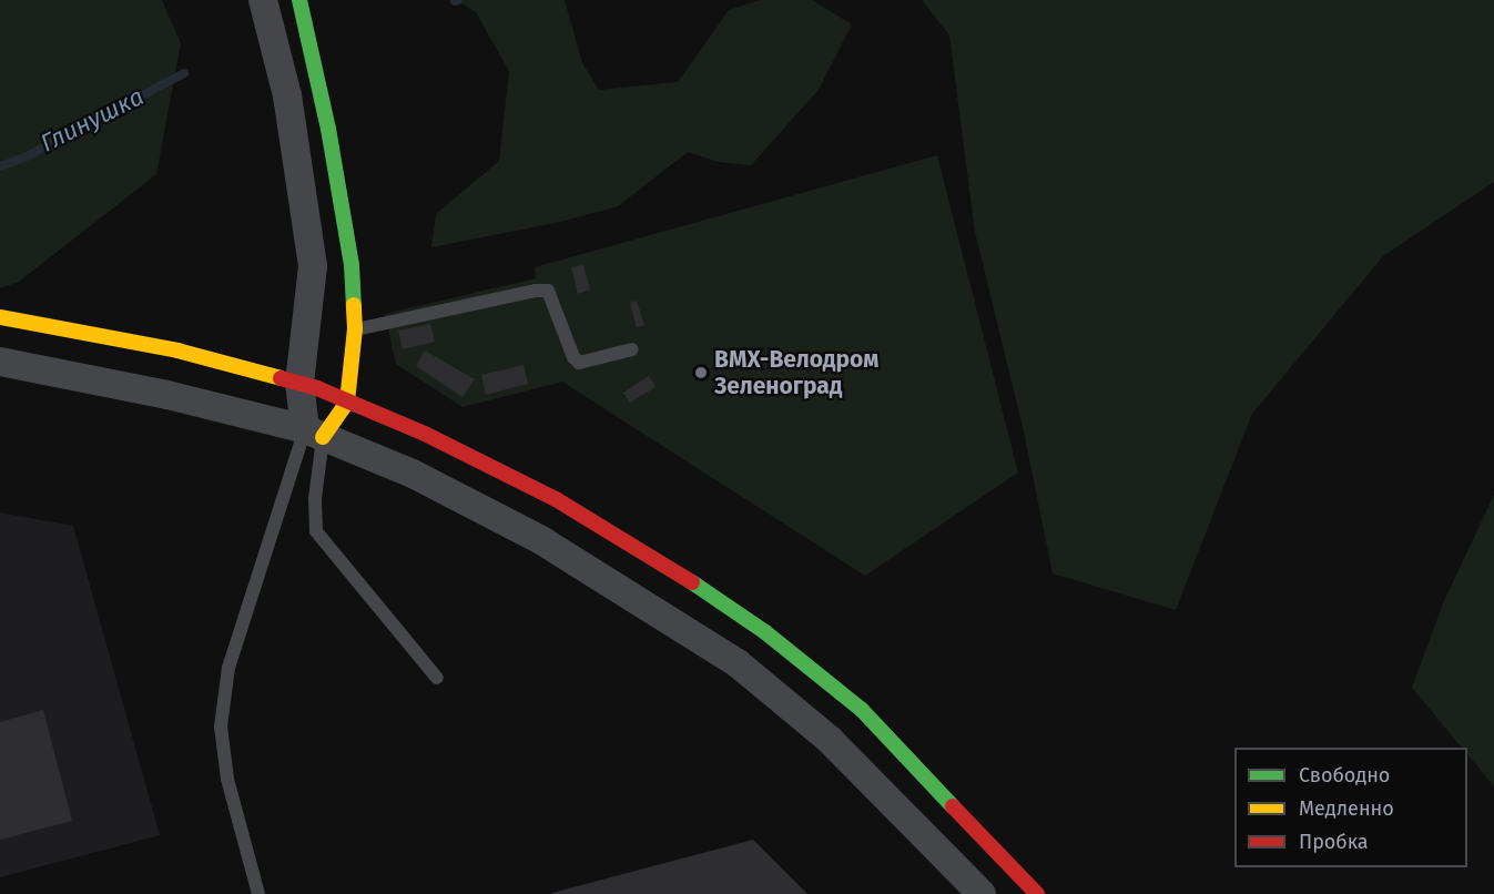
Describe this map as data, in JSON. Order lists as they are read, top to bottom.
{
  "water": ["Глинушка"],
  "places": ["BMX-Велодром Зеленоград"],
  "legend": ["Свободно", "Медленно", "Пробка"]
}
